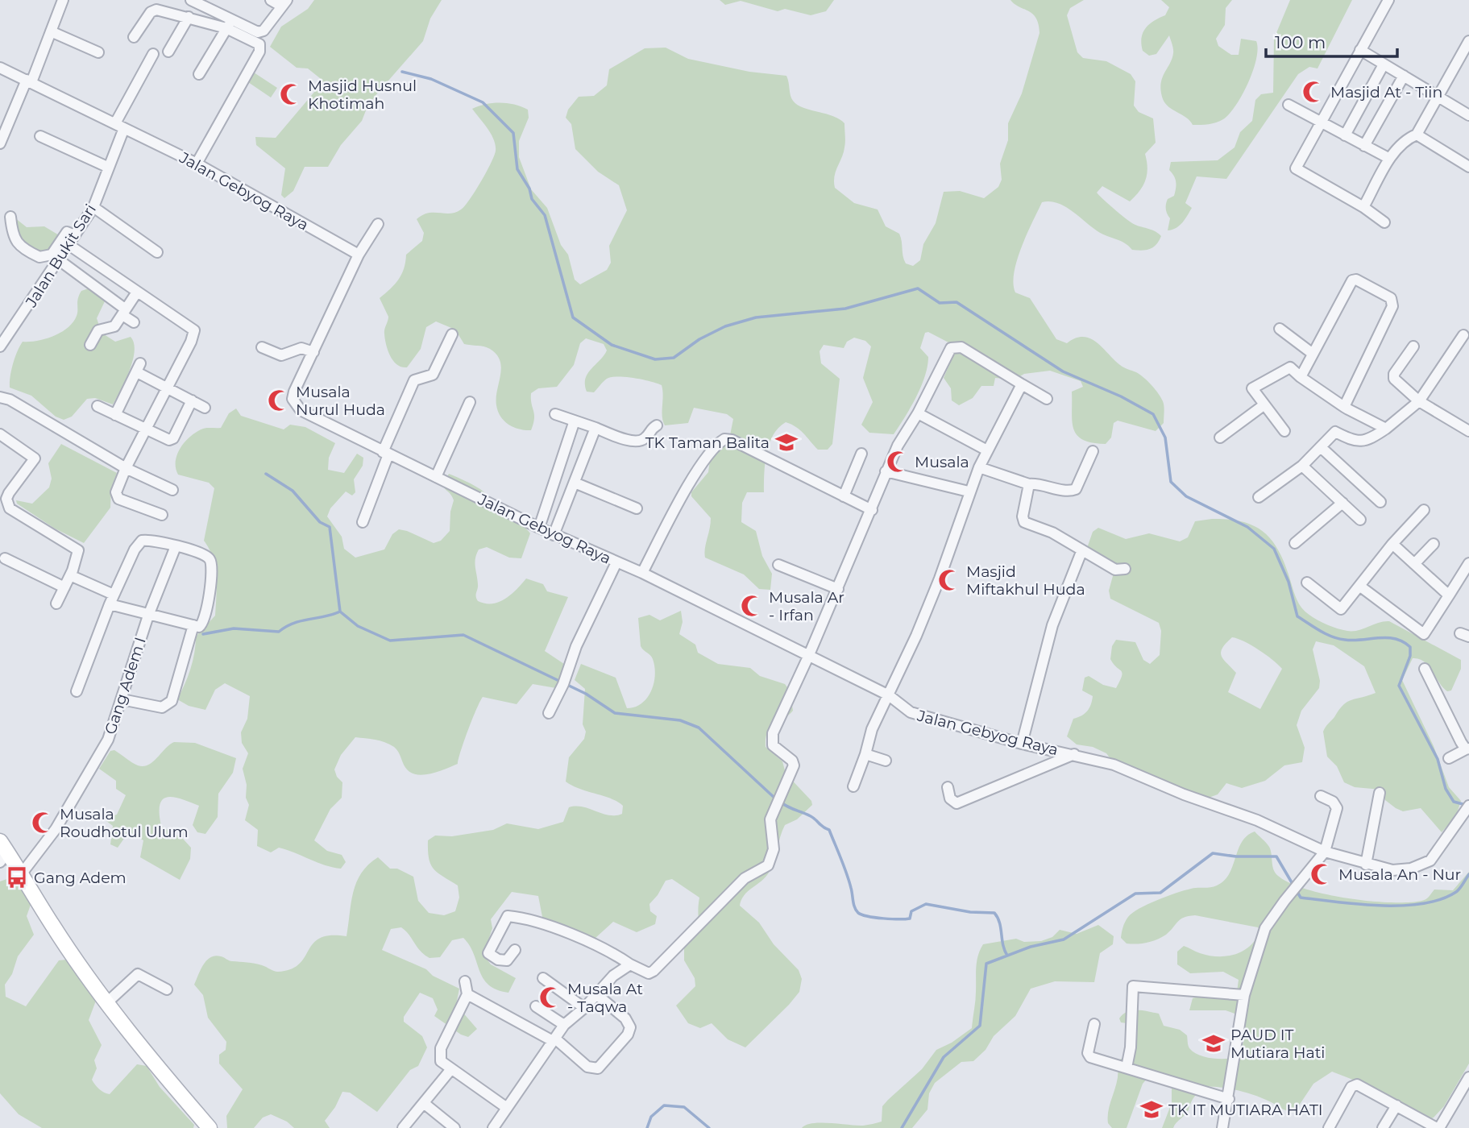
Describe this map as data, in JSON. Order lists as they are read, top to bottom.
{
  "streets": {
    "street": ["Jalan Gebyog Raya", "Jalan Bukit Sari", "Gang Adem I"]
  },
  "crossings": [
    ["Jalan Gebyog Raya", "Jalan Bukit Sari"]
  ],
  "places": {
    "mosque": [
      "Masjid At - Tiin",
      "Masjid Husnul Khotimah",
      "Musala Nurul Huda",
      "Musala",
      "Masjid Miftakhul Huda",
      "Musala Ar - Irfan",
      "Musala Roudhotul Ulum",
      "Musala An - Nur",
      "Musala At - Taqwa"
    ],
    "school or university": ["TK Taman Balita", "PAUD IT Mutiara Hati", "TK IT MUTIARA HATI"],
    "bus stop": ["Gang Adem"]
  },
  "scale_bar": "100 m"
}
